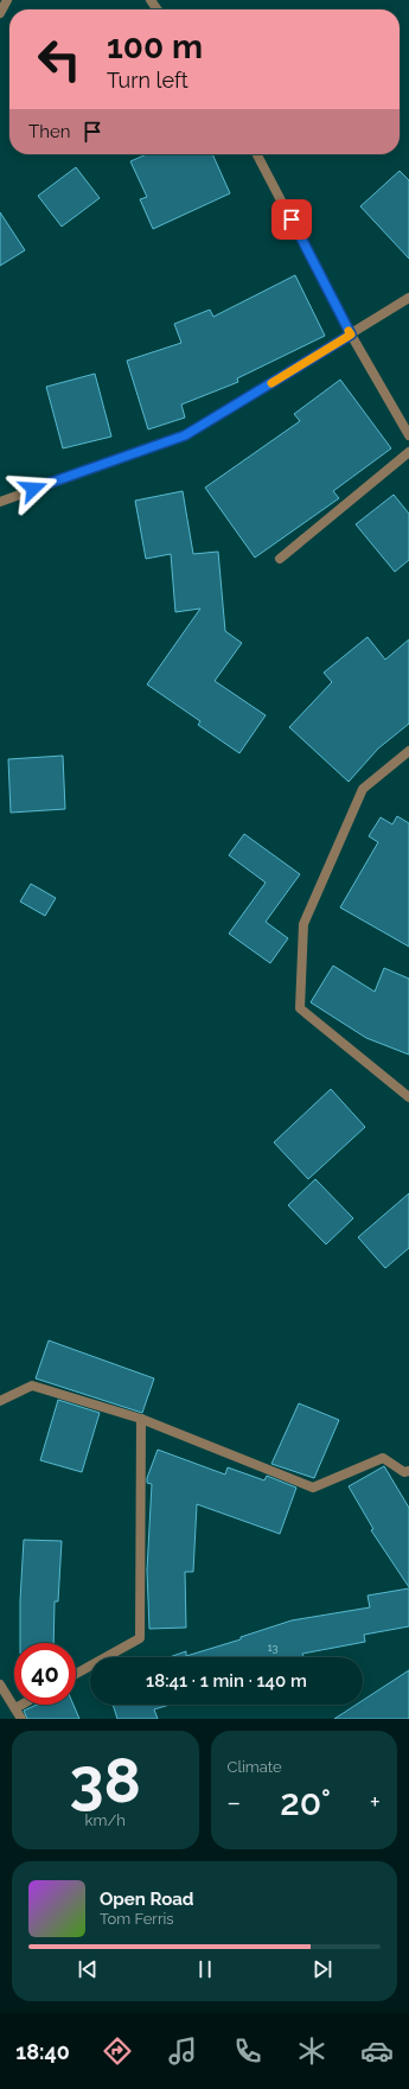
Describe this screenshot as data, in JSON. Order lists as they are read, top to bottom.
{
  "house_numbers": ["13"],
  "page": {
    "turn": ["100 m", "Turn left"],
    "then": "Then",
    "limit": "40",
    "trip": "18:41 · 1 min · 140 m",
    "tile": [
      ["38", "km/h"],
      "Climate"
    ],
    "heat": ["−", "20°", "+"],
    "song": ["Open Road", "Tom Ferris"],
    "tabs": "18:40"
  }
}
